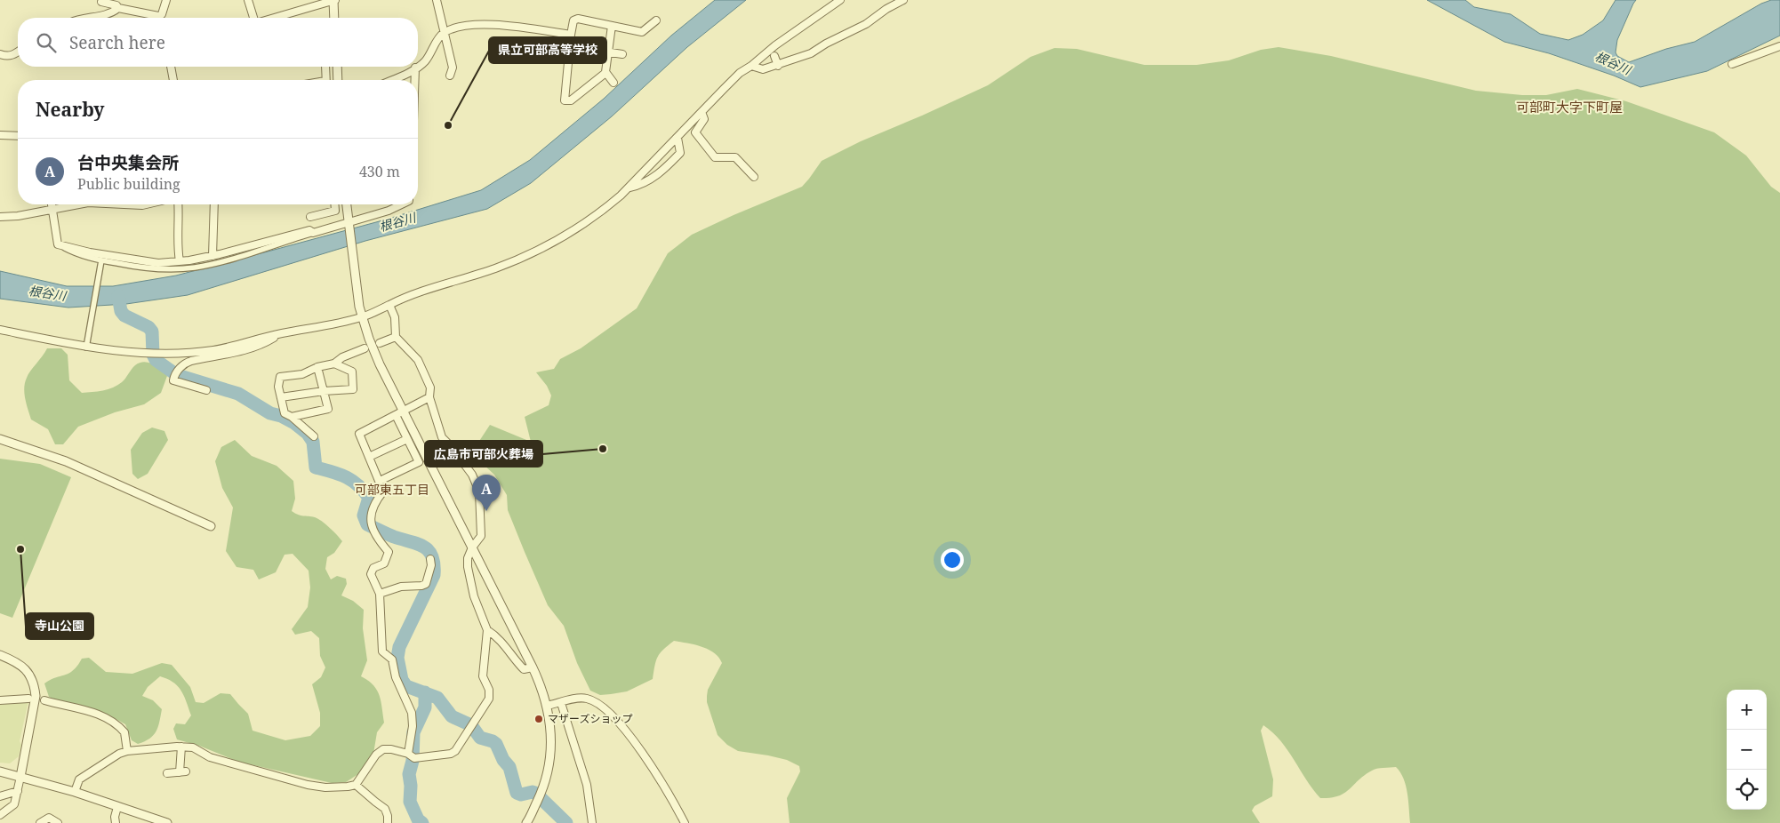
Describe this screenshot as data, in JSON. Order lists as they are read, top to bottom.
{
  "districts": ["可部町大字下町屋", "可部東五丁目"],
  "water": ["根谷川"],
  "places": [
    "県立可部高等学校",
    "広島市可部火葬場",
    "寺山公園",
    "マザーズショップ"
  ],
  "page": {
    "search": "Search here",
    "heading": "Nearby",
    "list": [
      {
        "mark": "A",
        "name": "台中央集会所",
        "note": "Public building",
        "value": "430 m"
      }
    ],
    "pins": "A",
    "map_buttons": ["+", "−"]
  }
}
